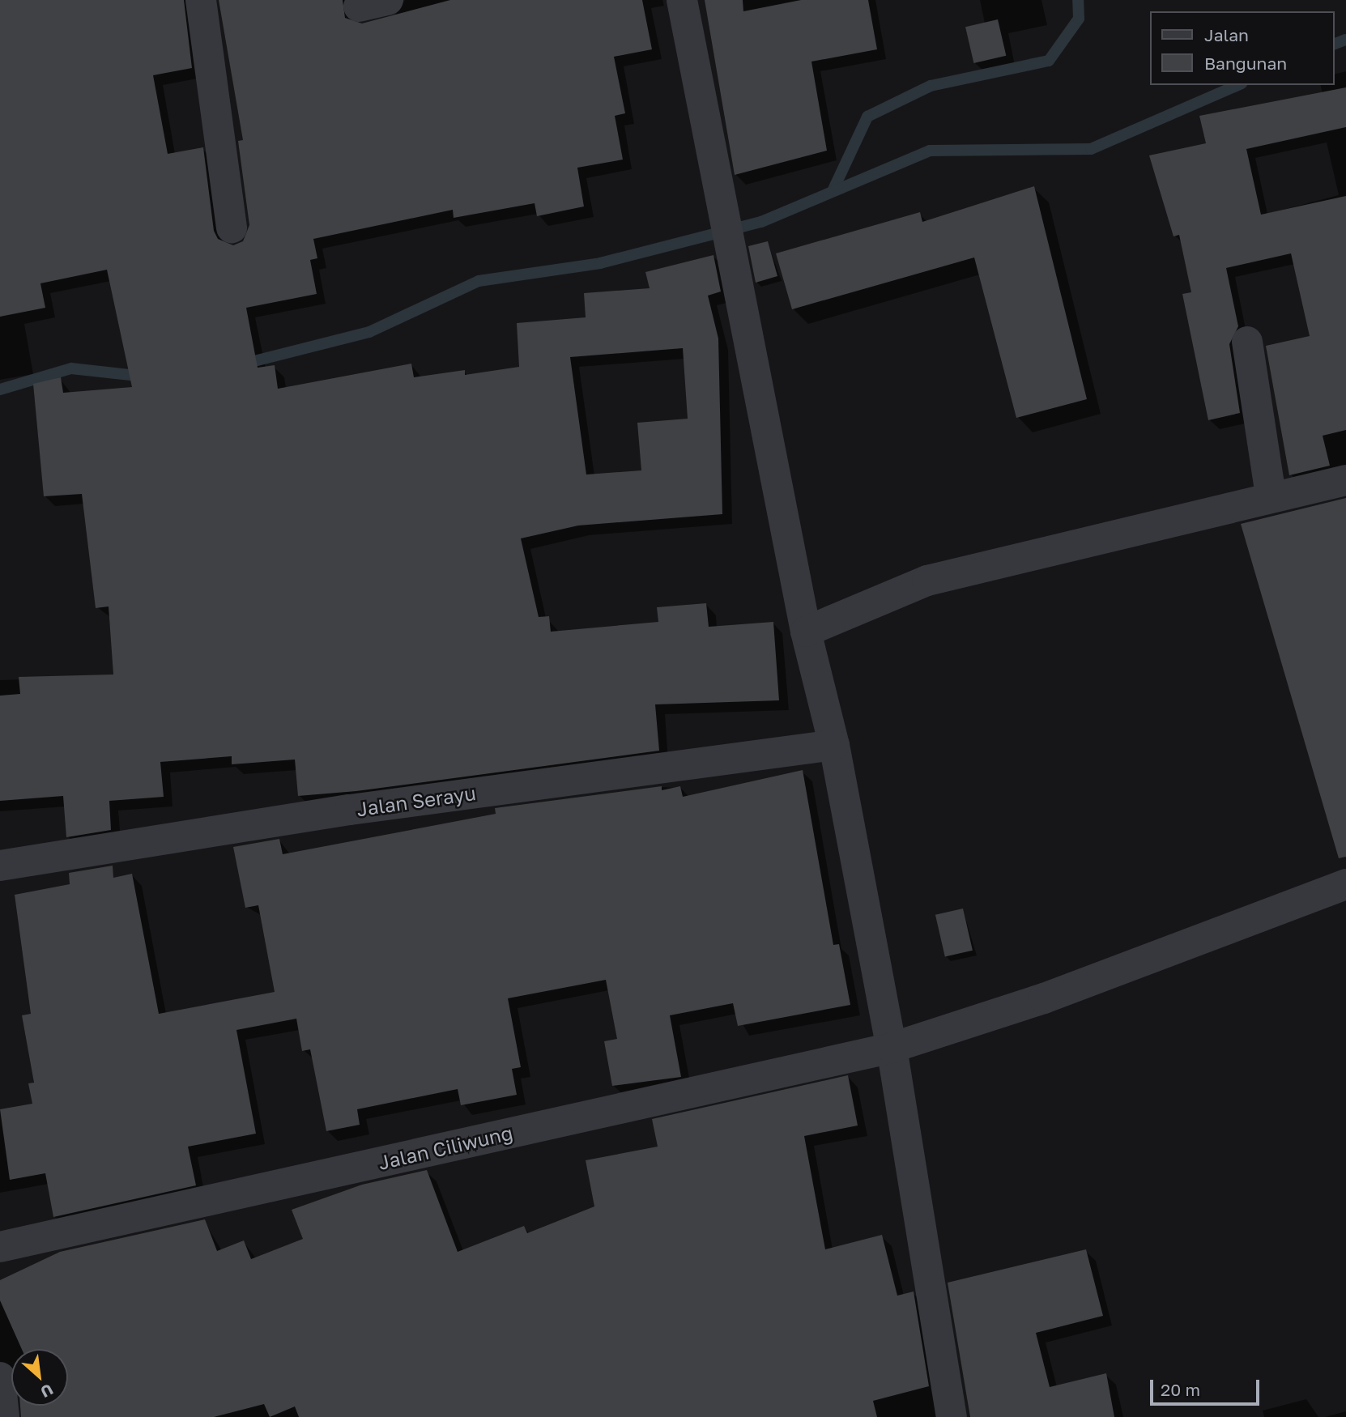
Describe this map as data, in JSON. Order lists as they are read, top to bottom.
{
  "streets": {
    "street": ["Jalan Serayu", "Jalan Ciliwung"]
  },
  "legend": ["Jalan", "Bangunan"],
  "scale_bar": "20 m",
  "north": "bottom right"
}
